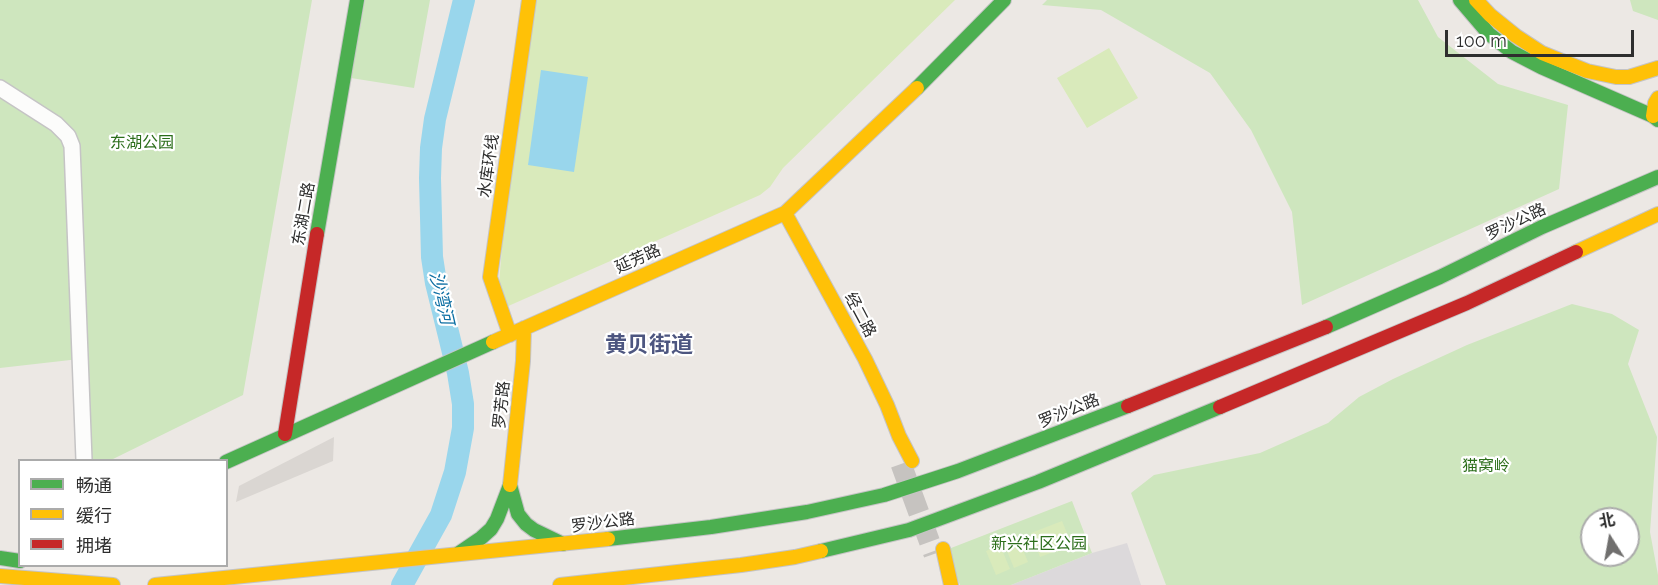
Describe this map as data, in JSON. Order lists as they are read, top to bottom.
{
  "streets": {
    "main road": [
      "水库环线",
      "东湖二路",
      "罗沙公路",
      "延芳路",
      "经二路",
      "罗芳路"
    ]
  },
  "crossings": [
    ["水库环线", "延芳路"],
    ["东湖二路", "延芳路"],
    ["延芳路", "经二路"],
    ["延芳路", "罗芳路"]
  ],
  "districts": ["黄贝街道"],
  "water": ["沙湾河"],
  "parks": ["东湖公园", "猫窝岭", "新兴社区公园"],
  "legend": ["畅通", "缓行", "拥堵"],
  "scale_bar": "100 m",
  "north": "top"
}
